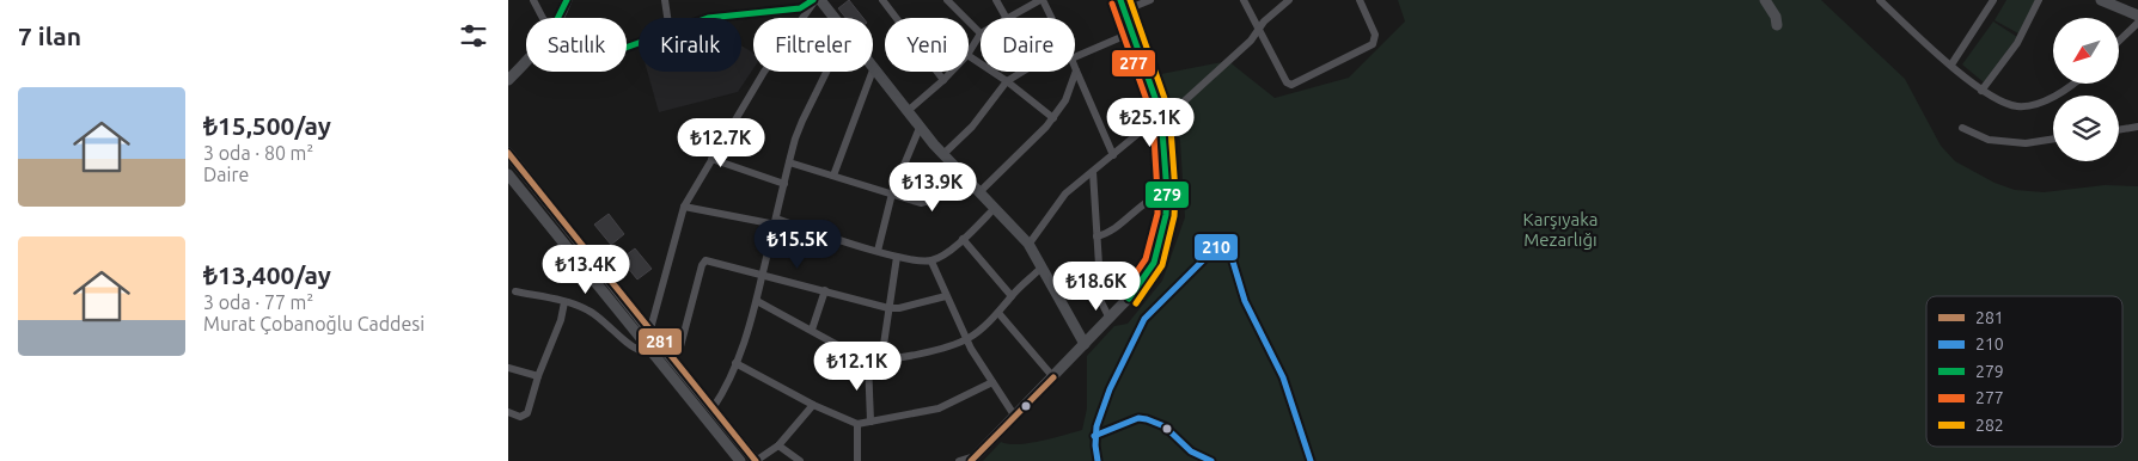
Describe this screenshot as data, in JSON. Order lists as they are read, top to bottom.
{
  "parks": ["Karşıyaka Mezarlığı"],
  "lines": [
    "transit line 279",
    "transit line 282",
    "transit line 277",
    "transit line 281",
    "transit line 210"
  ],
  "legend": [
    "281",
    "210",
    "279",
    "277",
    "282"
  ],
  "north": "bottom left",
  "page": {
    "heading": "7 ilan",
    "chip": [
      "Satılık",
      "Kiralık",
      "Filtreler",
      "Yeni",
      "Daire"
    ],
    "list": [
      {
        "name": "₺15,500/ay",
        "note": "3 oda · 80 m² · Daire"
      },
      {
        "name": "₺13,400/ay",
        "note": "3 oda · 77 m² · Murat Çobanoğlu Caddesi"
      }
    ],
    "price": [
      "₺25.1K",
      "₺12.7K",
      "₺13.9K",
      "₺15.5K",
      "₺13.4K",
      "₺18.6K",
      "₺12.1K"
    ]
  }
}
